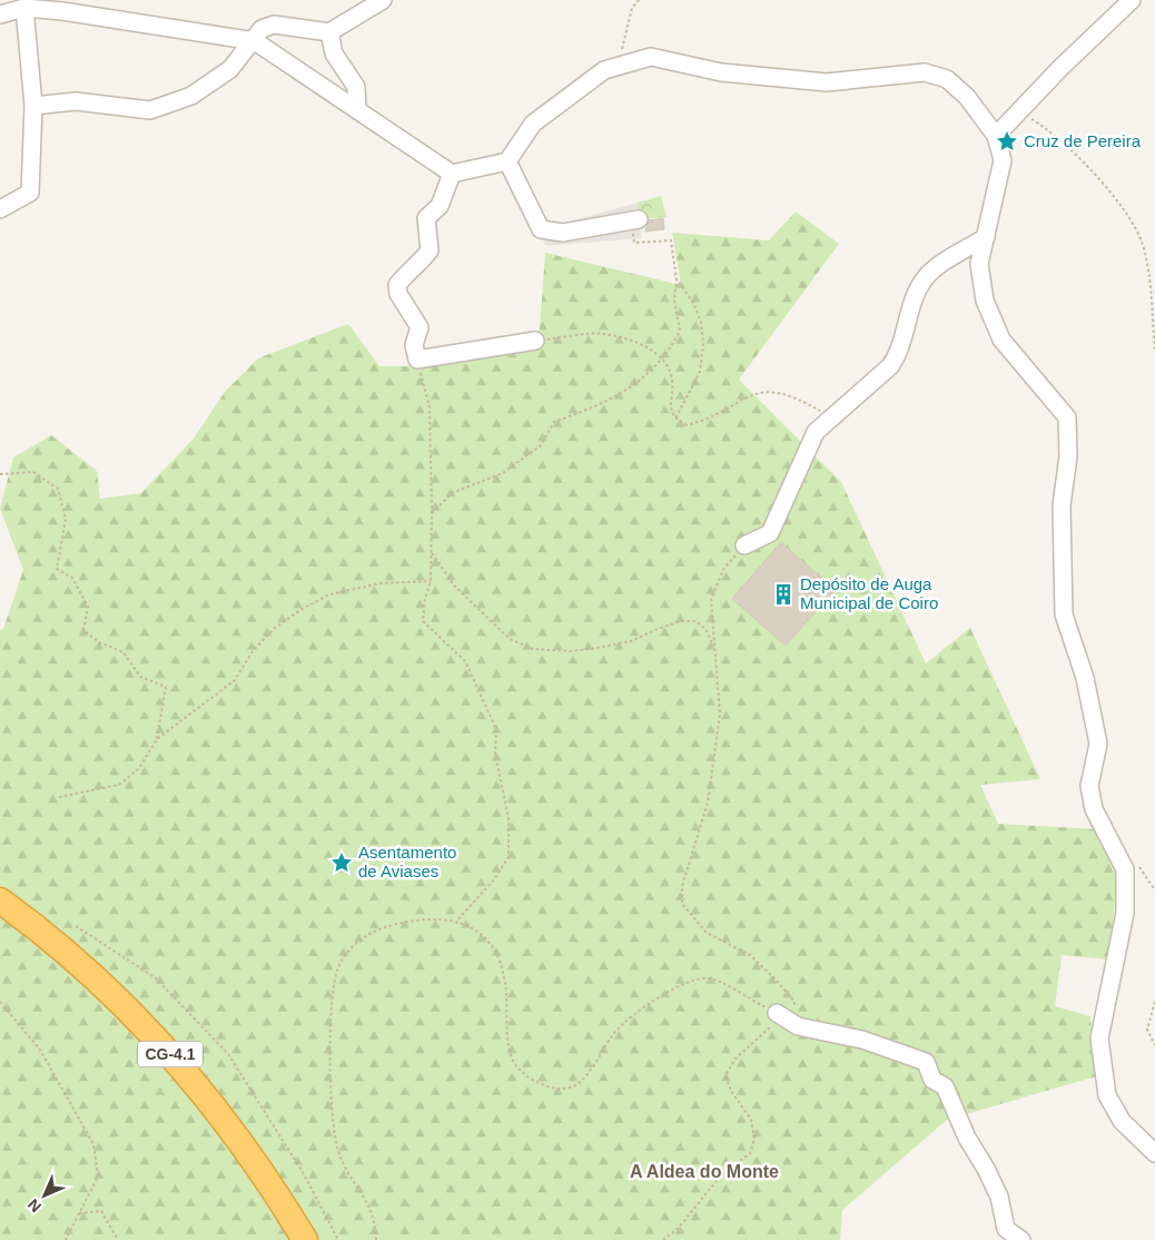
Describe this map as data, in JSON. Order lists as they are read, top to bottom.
{
  "streets": {
    "highway": ["CG-4.1"]
  },
  "districts": ["A Aldea do Monte"],
  "places": {
    "place": ["Cruz de Pereira", "Asentamento de Aviases"],
    "building": ["Depósito de Auga Municipal de Coiro"]
  },
  "north": "bottom left"
}
